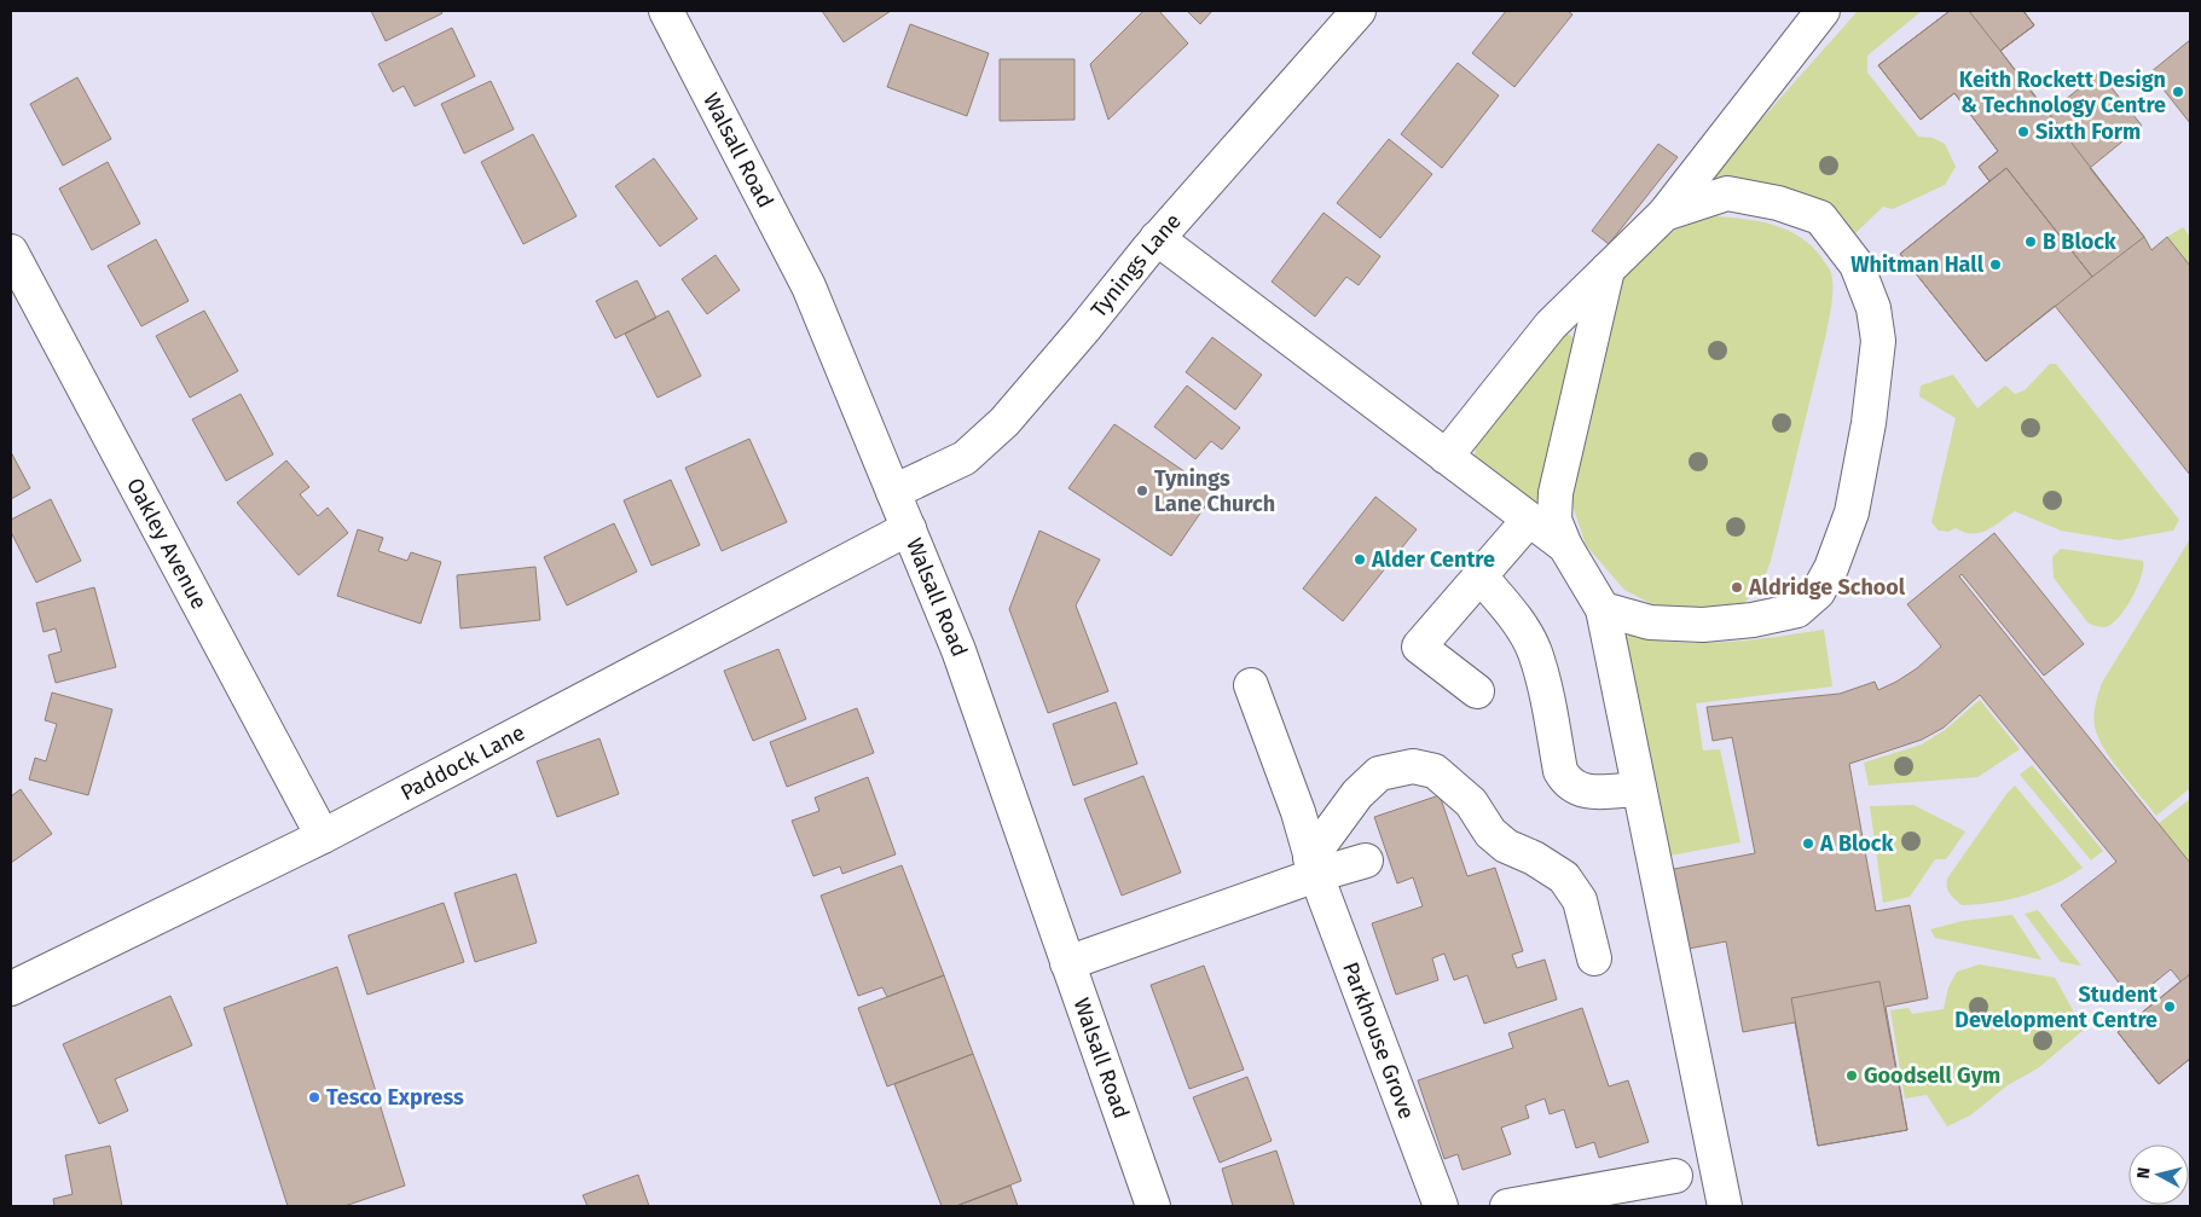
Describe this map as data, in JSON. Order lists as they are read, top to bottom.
{
  "streets": {
    "street": [
      "Walsall Road",
      "Tynings Lane",
      "Oakley Avenue",
      "Paddock Lane",
      "Parkhouse Grove"
    ]
  },
  "crossings": [
    ["Walsall Road", "Tynings Lane"],
    ["Walsall Road", "Paddock Lane"],
    ["Oakley Avenue", "Paddock Lane"]
  ],
  "places": [
    "Keith Rockett Design & Technology Centre",
    "Sixth Form",
    "B Block",
    "Whitman Hall",
    "Tynings Lane Church",
    "Alder Centre",
    "Aldridge School",
    "A Block",
    "Student Development Centre",
    "Goodsell Gym",
    "Tesco Express"
  ],
  "north": "left"
}
